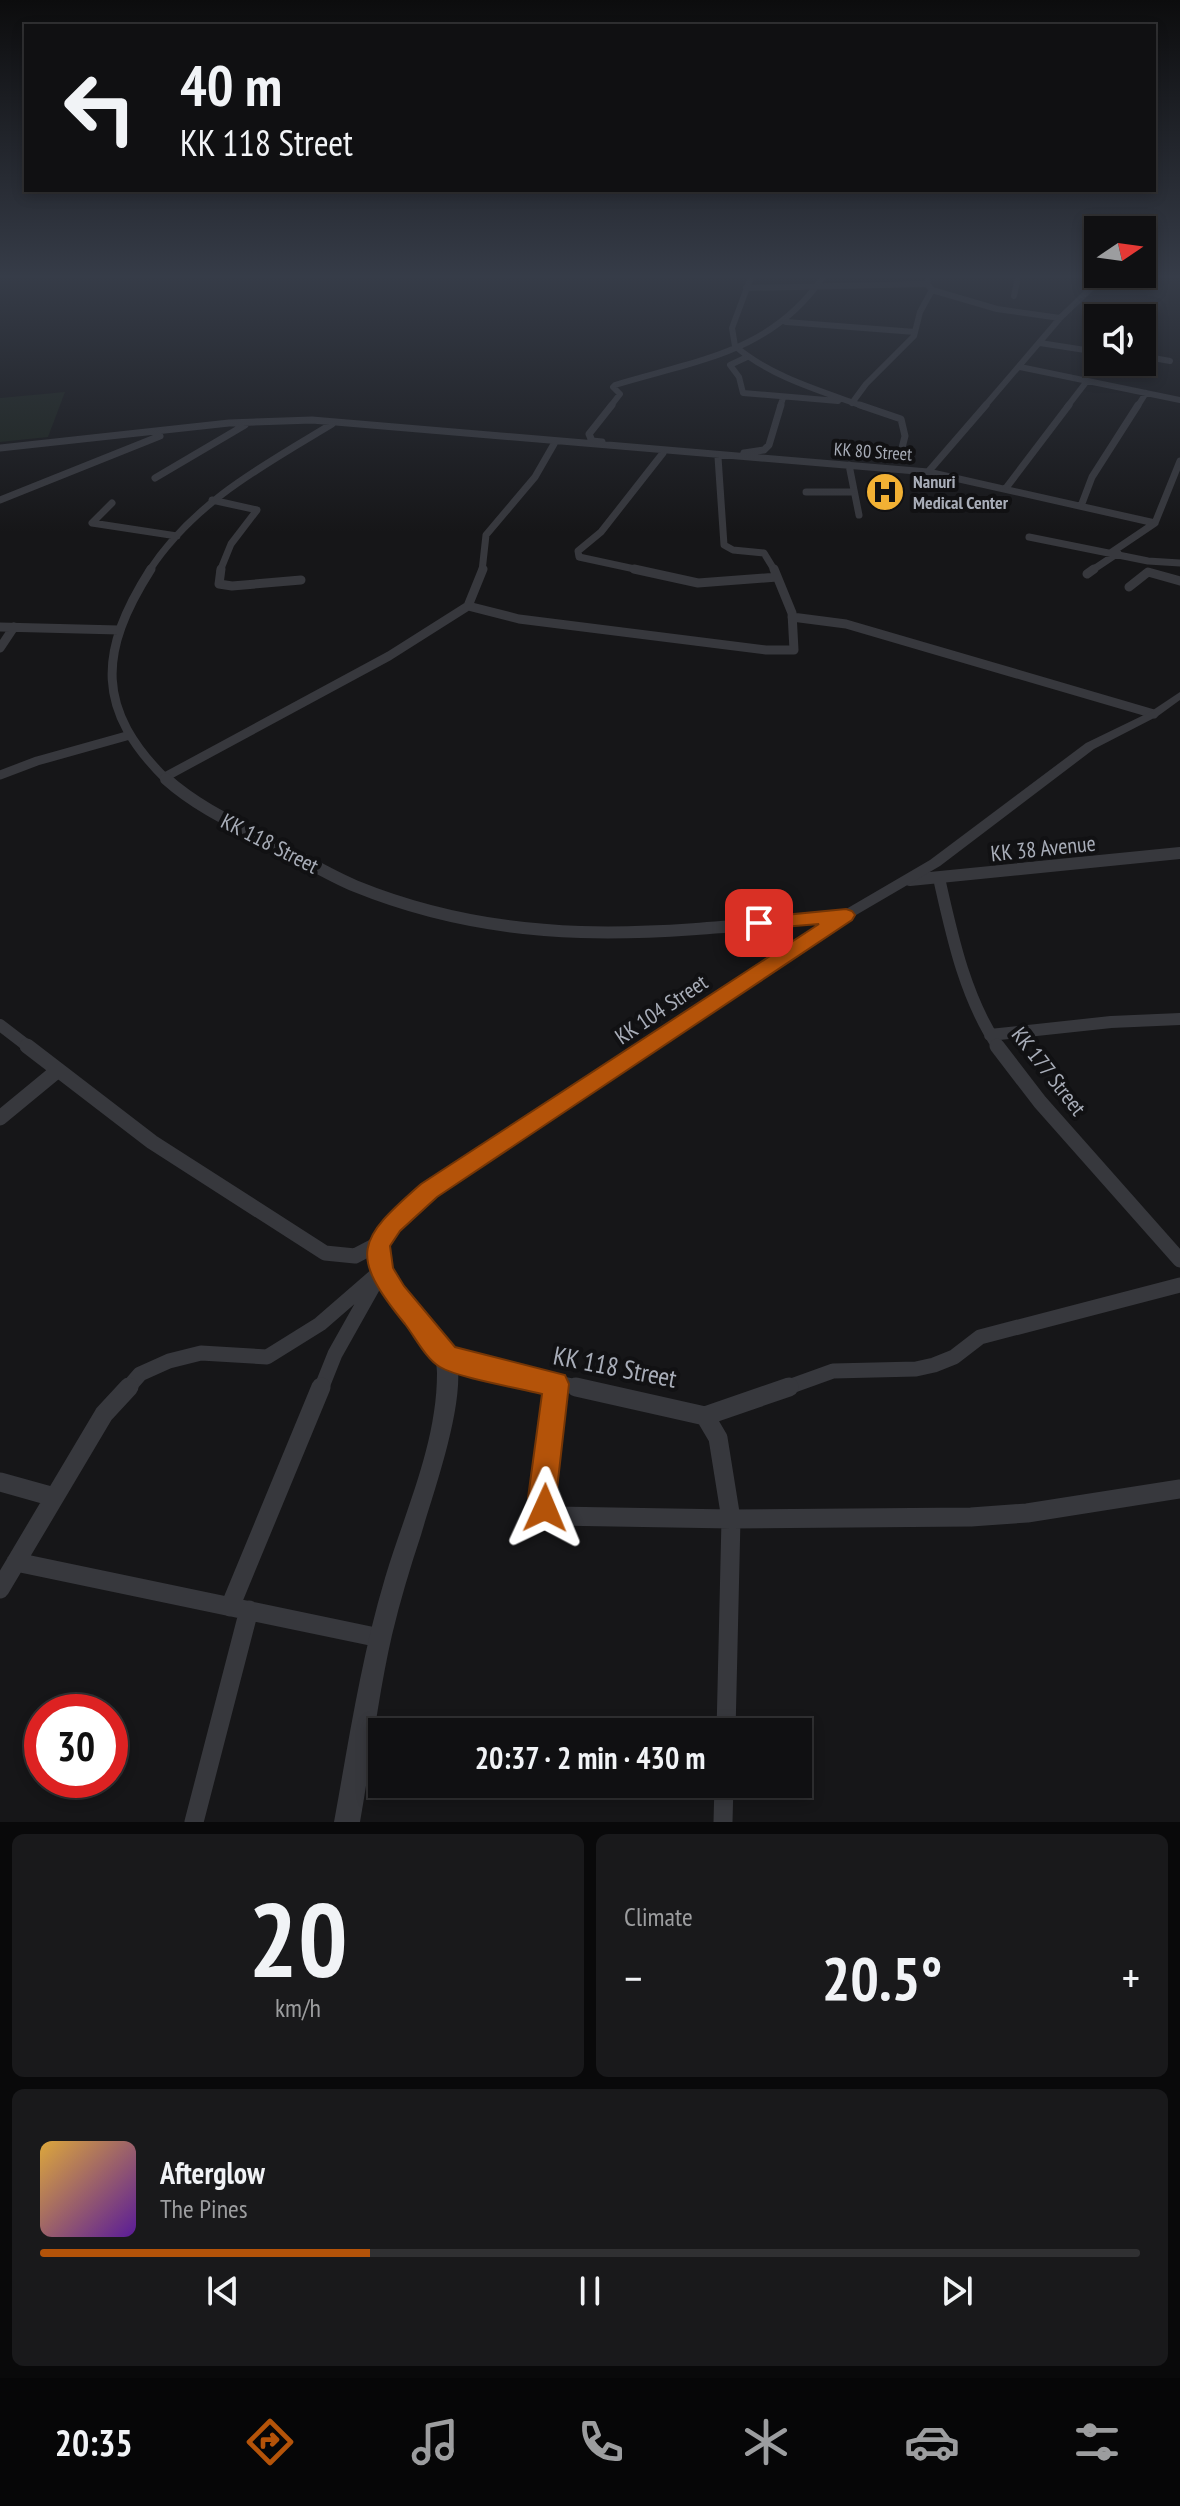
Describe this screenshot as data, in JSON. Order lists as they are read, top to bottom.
{
  "streets": {
    "street": [
      "KK 80 Street",
      "KK 118 Street",
      "KK 38 Avenue",
      "KK 104 Street",
      "KK 177 Street"
    ]
  },
  "crossings": [
    ["KK 80 Street", "KK 118 Street"],
    ["KK 118 Street", "KK 104 Street"],
    ["KK 38 Avenue", "KK 104 Street"],
    ["KK 38 Avenue", "KK 177 Street"]
  ],
  "places": {
    "hospital": ["Nanuri Medical Center"]
  },
  "north": "right",
  "page": {
    "turn": ["40 m", "KK 118 Street"],
    "limit": "30",
    "trip": "20:37 · 2 min · 430 m",
    "tile": [
      ["20", "km/h"],
      "Climate"
    ],
    "heat": ["−", "20.5°", "+"],
    "song": ["Afterglow", "The Pines"],
    "tabs": "20:35"
  }
}
